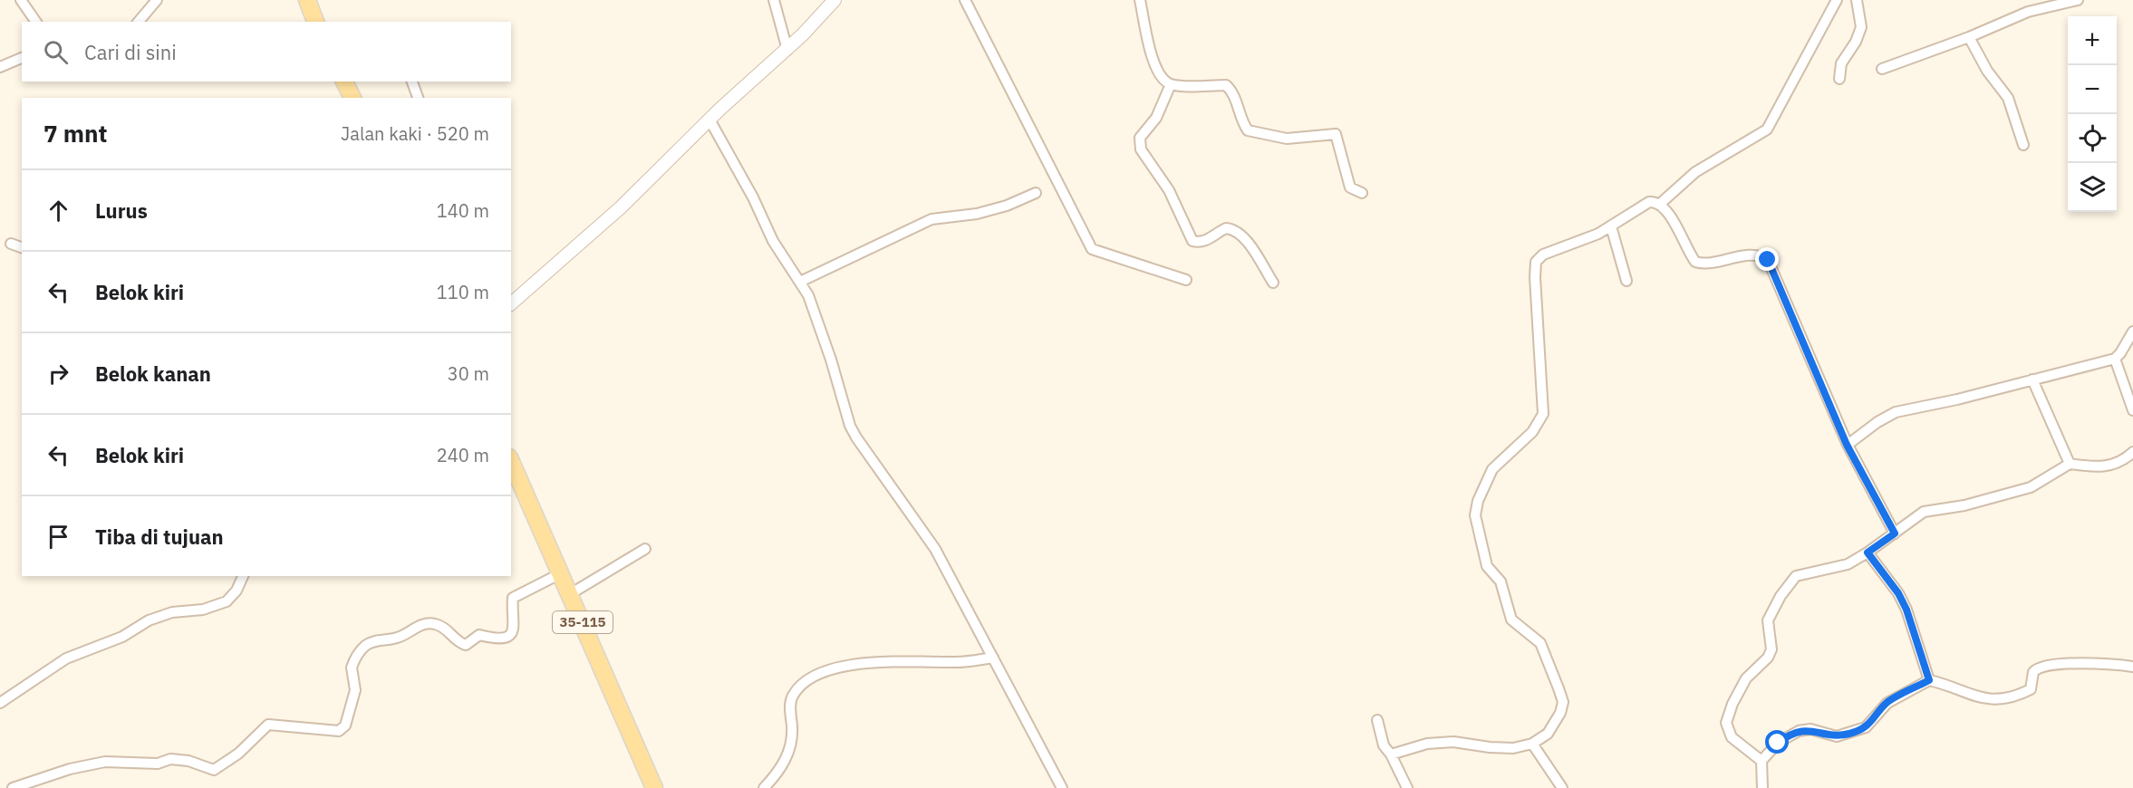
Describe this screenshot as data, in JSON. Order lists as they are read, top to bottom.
{
  "streets": {
    "main road": ["35-115"]
  },
  "page": {
    "map_buttons": ["+", "−"],
    "search": "Cari di sini",
    "heading": ["7 mnt", "Jalan kaki · 520 m"],
    "list": [
      ["Lurus", "140 m"],
      ["Belok kiri", "110 m"],
      ["Belok kanan", "30 m"],
      ["Belok kiri", "240 m"],
      "Tiba di tujuan"
    ]
  }
}
